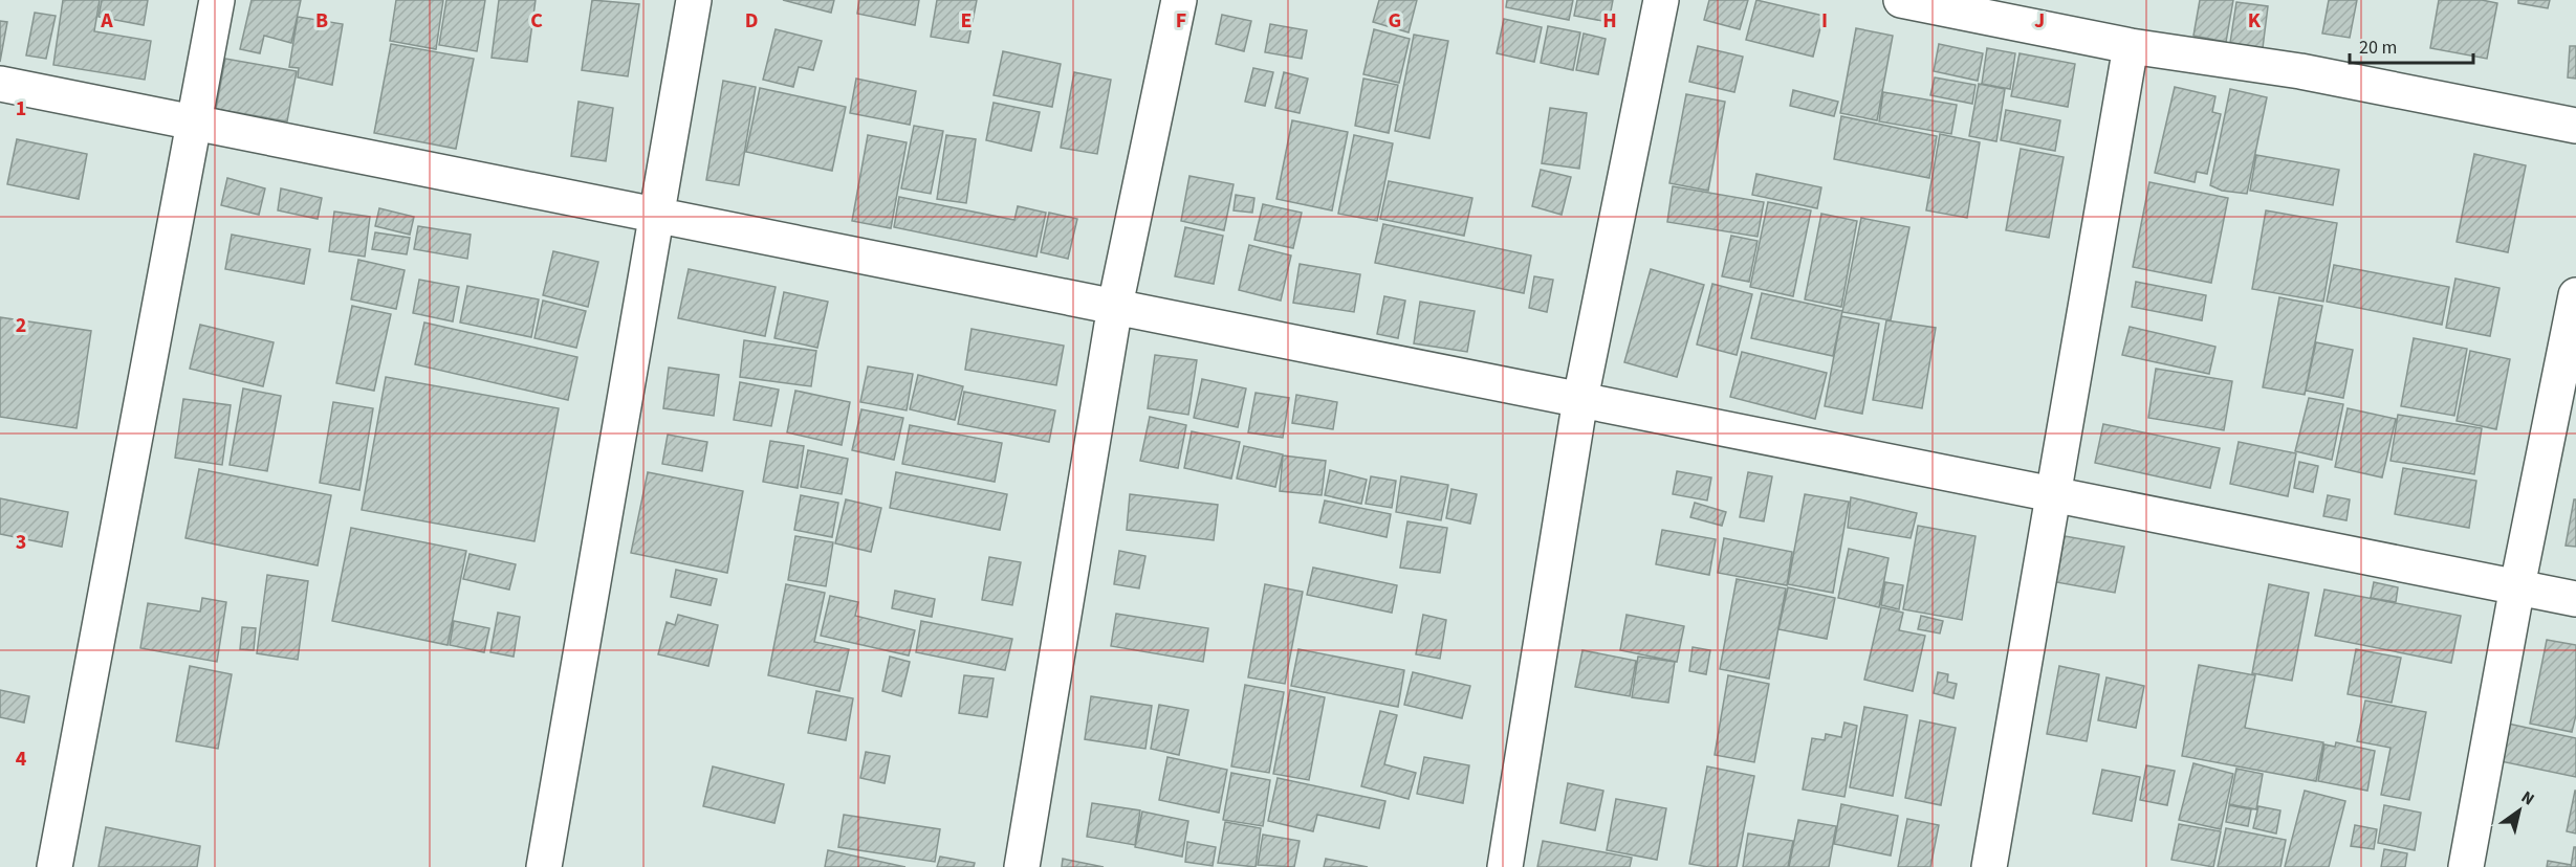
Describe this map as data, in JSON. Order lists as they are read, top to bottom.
{
  "scale_bar": "20 m",
  "north": "top right",
  "grid": {
    "columns": [
      "A",
      "B",
      "C",
      "D",
      "E",
      "F",
      "G",
      "H",
      "I",
      "J",
      "K"
    ],
    "rows": [
      "1",
      "2",
      "3",
      "4"
    ]
  }
}
